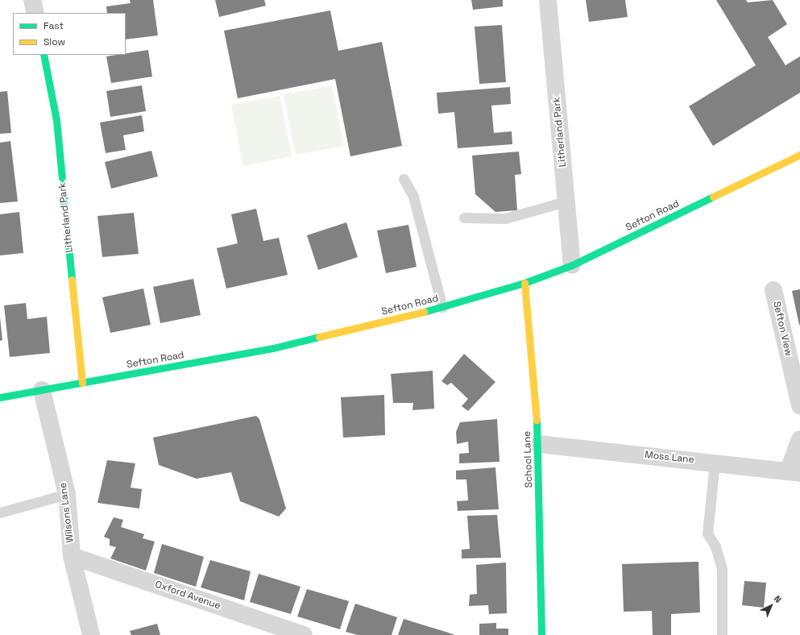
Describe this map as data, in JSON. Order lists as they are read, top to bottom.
{
  "streets": {
    "main road": ["Litherland Park", "Sefton Road", "School Lane"],
    "street": [
      "Sefton View",
      "Moss Lane",
      "Wilsons Lane",
      "Oxford Avenue"
    ]
  },
  "crossings": [
    ["Litherland Park", "Sefton Road"],
    ["Sefton Road", "School Lane"],
    ["Sefton Road", "Wilsons Lane"],
    ["Moss Lane", "School Lane"],
    ["Wilsons Lane", "Oxford Avenue"]
  ],
  "legend": ["Fast", "Slow"],
  "north": "top right"
}
